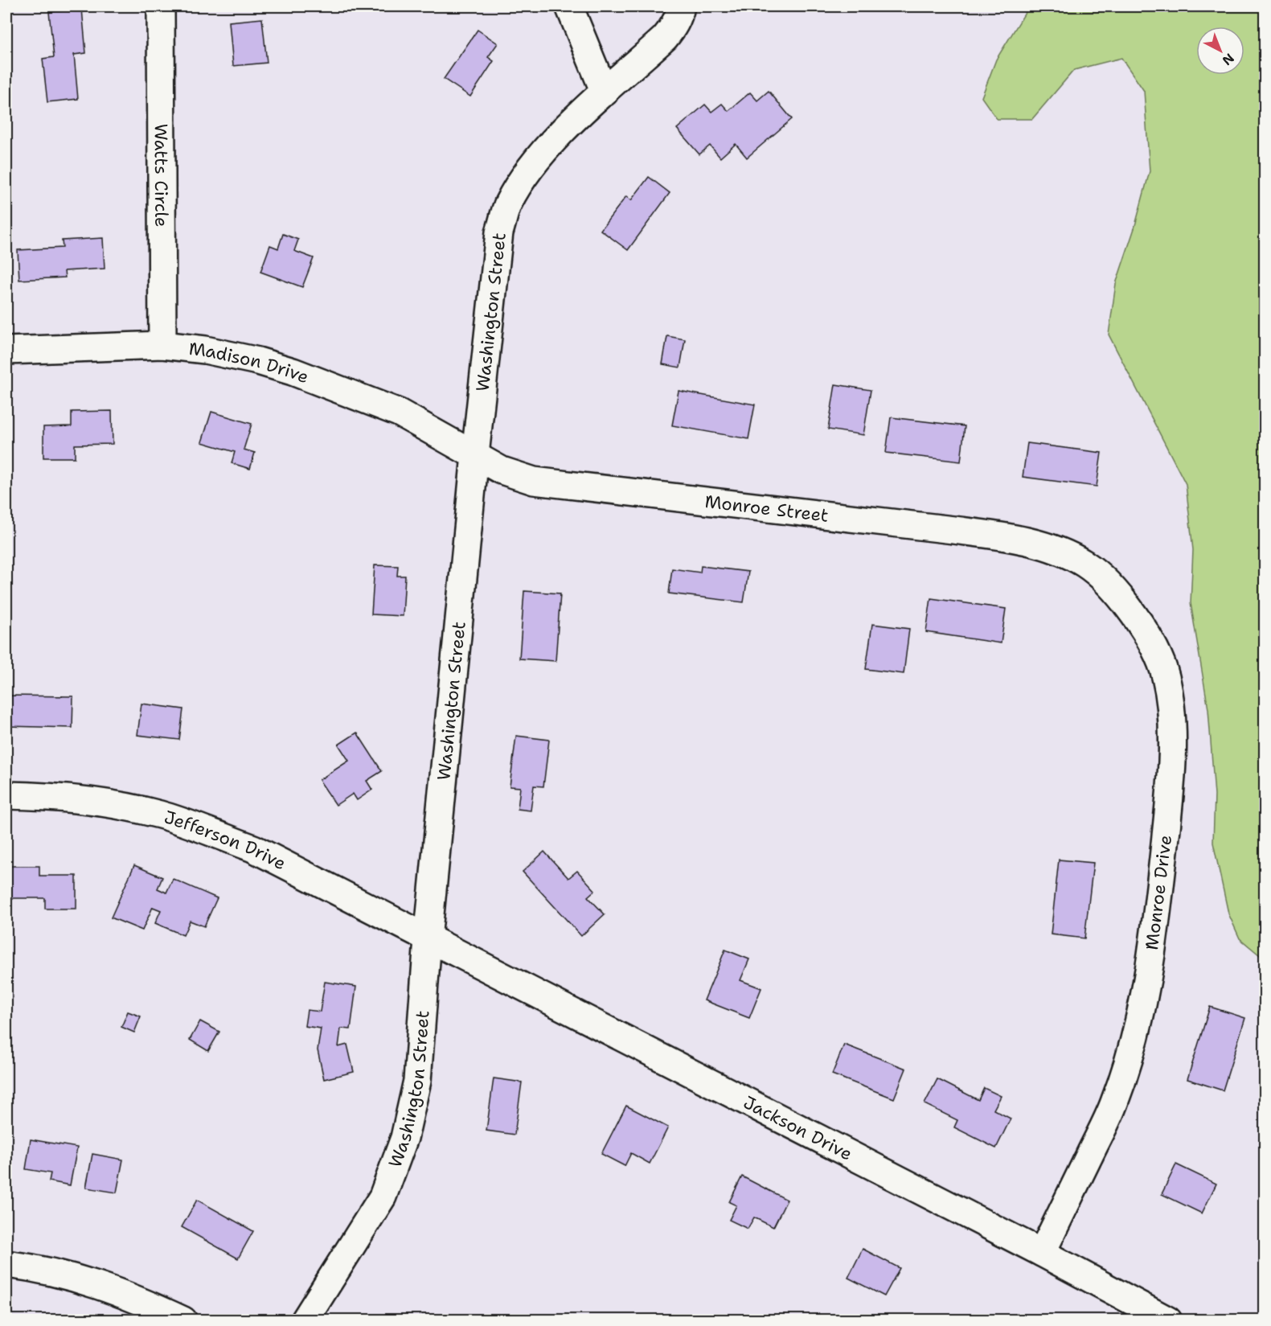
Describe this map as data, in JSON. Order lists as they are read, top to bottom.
{
  "streets": {
    "street": [
      "Watts Circle",
      "Washington Street",
      "Madison Drive",
      "Monroe Street",
      "Jefferson Drive",
      "Monroe Drive",
      "Jackson Drive"
    ]
  },
  "crossings": [
    ["Watts Circle", "Madison Drive"],
    ["Washington Street", "Madison Drive"],
    ["Washington Street", "Monroe Street"],
    ["Washington Street", "Jefferson Drive"],
    ["Washington Street", "Jackson Drive"],
    ["Madison Drive", "Monroe Street"],
    ["Monroe Street", "Monroe Drive"],
    ["Jefferson Drive", "Jackson Drive"],
    ["Monroe Drive", "Jackson Drive"]
  ],
  "north": "bottom right"
}
